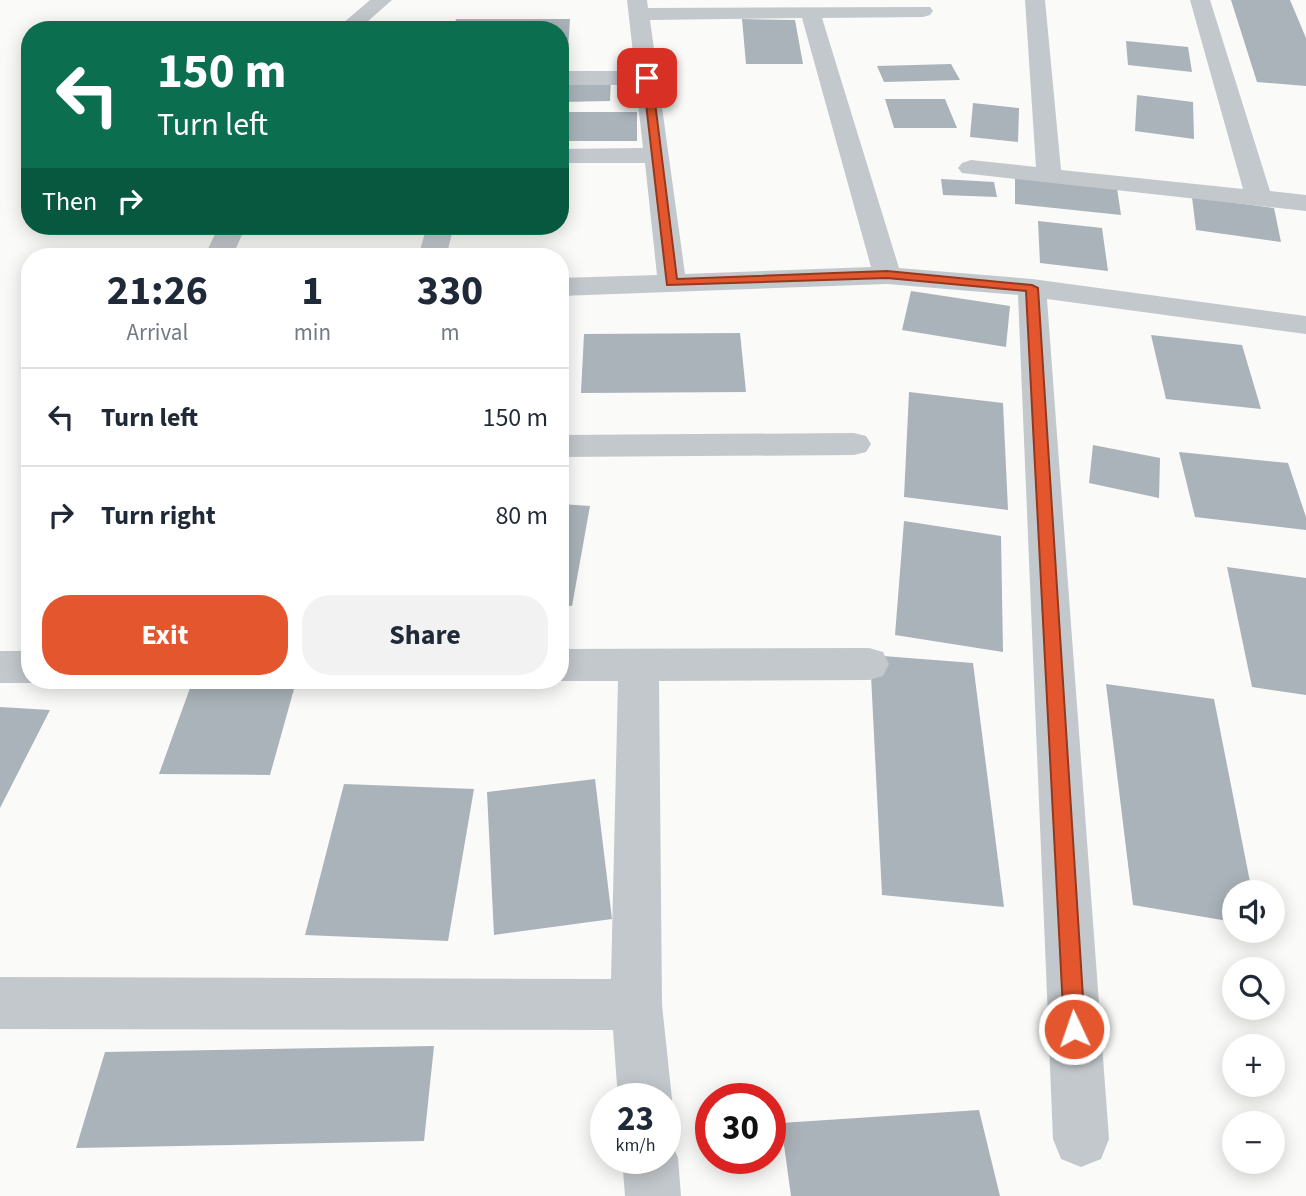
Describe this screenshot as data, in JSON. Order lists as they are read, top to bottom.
{
  "page": {
    "turn": ["150 m", "Turn left"],
    "then": "Then",
    "eta": [
      "21:26",
      "Arrival",
      "1",
      "min",
      "330",
      "m"
    ],
    "list": [
      {
        "name": "Turn left",
        "value": "150 m"
      },
      {
        "name": "Turn right",
        "value": "80 m"
      }
    ],
    "buttons": ["Exit", "Share"],
    "map_buttons": ["+", "−"],
    "speed": "23 km/h",
    "limit": "30"
  }
}
